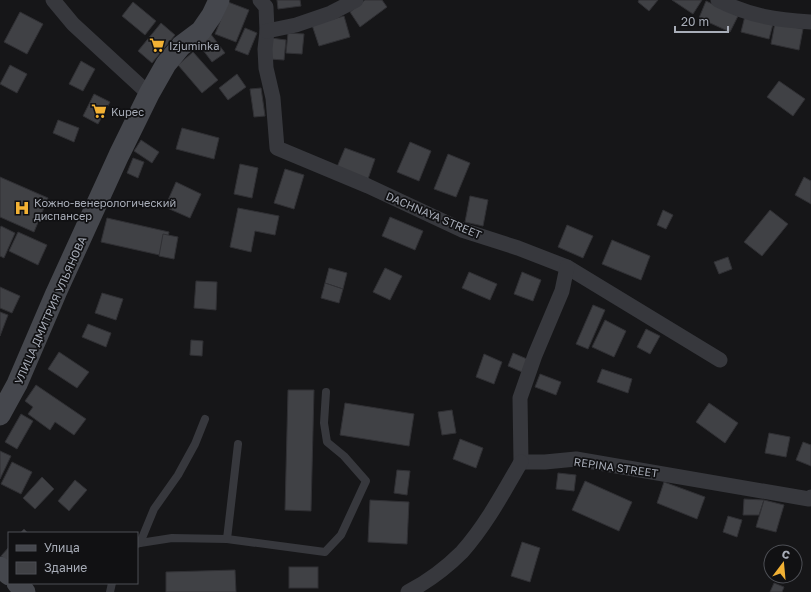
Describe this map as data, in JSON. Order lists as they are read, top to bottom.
{
  "streets": {
    "street": ["DACHNAYA STREET", "УЛИЦА ДМИТРИЯ УЛЬЯНОВА", "REPINA STREET"]
  },
  "places": {
    "supermarket": ["Izjuminka", "Kupec"],
    "hospital": ["Кожно-венерологический диспансер"]
  },
  "legend": ["Улица", "Здание"],
  "scale_bar": "20 m",
  "north": "top"
}
